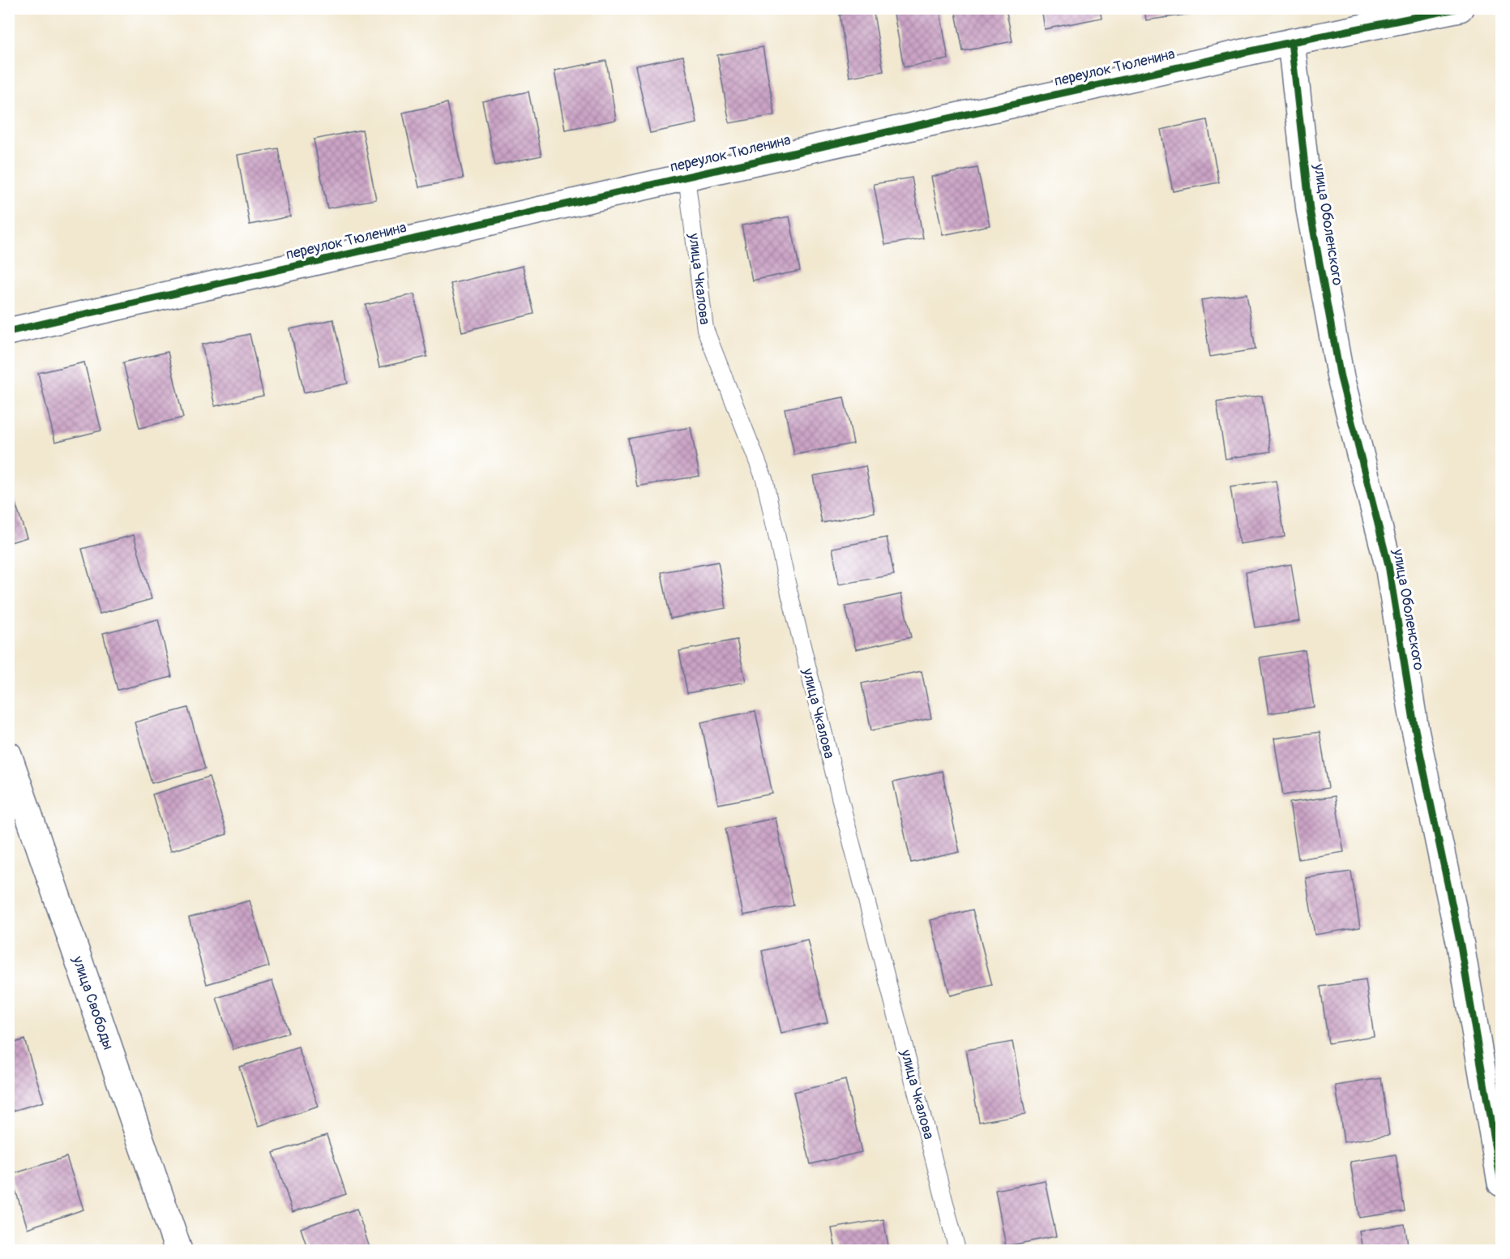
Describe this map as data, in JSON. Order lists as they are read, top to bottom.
{
  "streets": {
    "street": ["переулок Тюленина", "улица Оболенского", "улица Свободы"],
    "lane": ["улица Чкалова"]
  },
  "crossings": [
    ["переулок Тюленина", "улица Оболенского"],
    ["переулок Тюленина", "улица Чкалова"]
  ]
}
